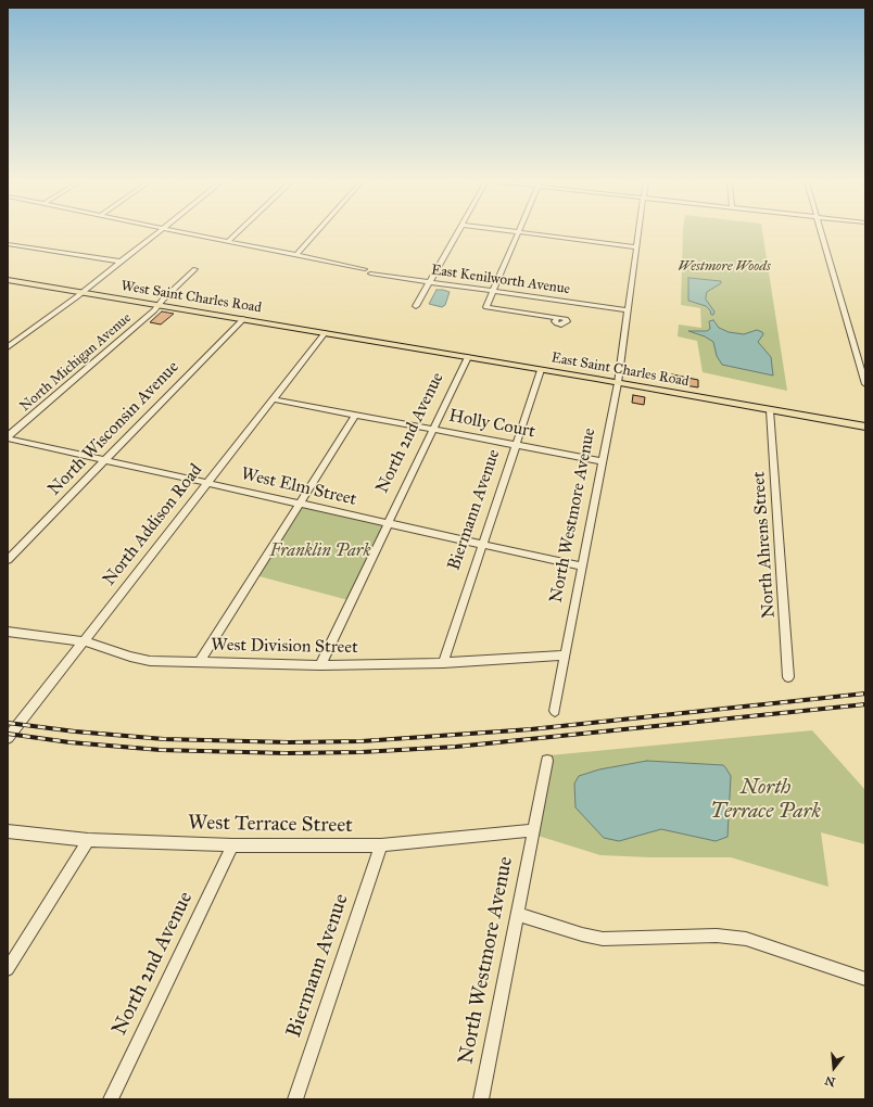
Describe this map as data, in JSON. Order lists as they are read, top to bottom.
{
  "streets": {
    "main road": ["West Saint Charles Road", "East Saint Charles Road"],
    "street": [
      "East Kenilworth Avenue",
      "North Michigan Avenue",
      "Holly Court",
      "North Wisconsin Avenue",
      "North 2nd Avenue",
      "West Elm Street",
      "Biermann Avenue",
      "North Westmore Avenue",
      "North Addison Road",
      "North Ahrens Street",
      "West Division Street",
      "West Terrace Street"
    ]
  },
  "crossings": [
    ["East Kenilworth Avenue", "North Westmore Avenue"],
    ["West Saint Charles Road", "North Michigan Avenue"],
    ["West Saint Charles Road", "East Saint Charles Road"],
    ["West Saint Charles Road", "North Wisconsin Avenue"],
    ["West Saint Charles Road", "North Addison Road"],
    ["North Michigan Avenue", "West Elm Street"],
    ["East Saint Charles Road", "North 2nd Avenue"],
    ["East Saint Charles Road", "Biermann Avenue"],
    ["East Saint Charles Road", "North Westmore Avenue"],
    ["East Saint Charles Road", "North Ahrens Street"],
    ["Holly Court", "North 2nd Avenue"],
    ["Holly Court", "Biermann Avenue"],
    ["Holly Court", "North Westmore Avenue"],
    ["Holly Court", "North Addison Road"],
    ["North Wisconsin Avenue", "West Elm Street"],
    ["North 2nd Avenue", "West Elm Street"],
    ["North 2nd Avenue", "West Division Street"],
    ["North 2nd Avenue", "West Terrace Street"],
    ["West Elm Street", "Biermann Avenue"],
    ["West Elm Street", "North Westmore Avenue"],
    ["West Elm Street", "North Addison Road"],
    ["Biermann Avenue", "West Division Street"],
    ["Biermann Avenue", "West Terrace Street"],
    ["North Westmore Avenue", "West Division Street"],
    ["North Westmore Avenue", "West Terrace Street"],
    ["North Addison Road", "West Division Street"]
  ],
  "parks": ["Westmore Woods", "Franklin Park", "North Terrace Park"],
  "north": "bottom"
}
